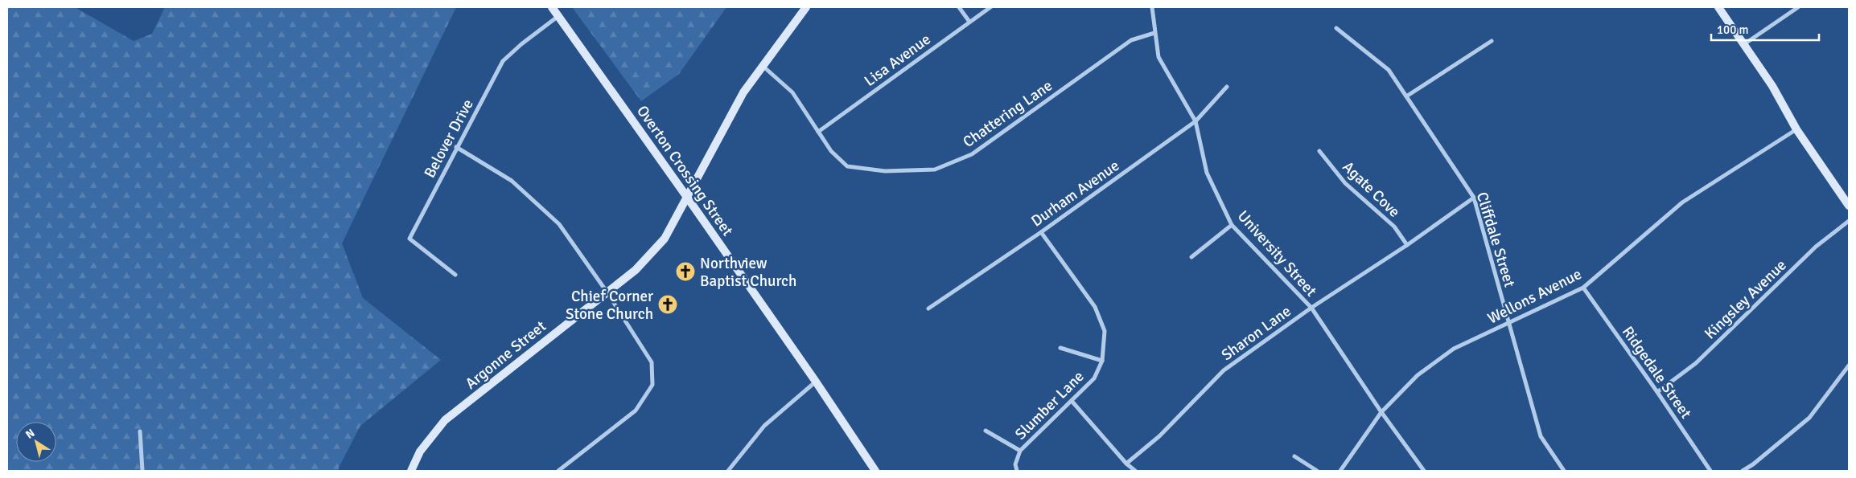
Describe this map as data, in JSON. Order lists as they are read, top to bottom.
{
  "streets": {
    "street": [
      "Lisa Avenue",
      "Chattering Lane",
      "Belover Drive",
      "Overton Crossing Street",
      "Agate Cove",
      "Durham Avenue",
      "Cliffdale Street",
      "University Street",
      "Wellons Avenue",
      "Kingsley Avenue",
      "Sharon Lane",
      "Argonne Street",
      "Ridgedale Street",
      "Slumber Lane"
    ]
  },
  "crossings": [
    ["Lisa Avenue", "Chattering Lane"],
    ["Chattering Lane", "University Street"],
    ["Chattering Lane", "Argonne Street"],
    ["Belover Drive", "Overton Crossing Street"],
    ["Overton Crossing Street", "Argonne Street"],
    ["Agate Cove", "Sharon Lane"],
    ["Durham Avenue", "University Street"],
    ["Durham Avenue", "Slumber Lane"],
    ["Cliffdale Street", "Wellons Avenue"],
    ["Cliffdale Street", "Sharon Lane"],
    ["University Street", "Wellons Avenue"],
    ["University Street", "Sharon Lane"],
    ["Wellons Avenue", "Ridgedale Street"],
    ["Kingsley Avenue", "Ridgedale Street"]
  ],
  "places": {
    "church": ["Northview Baptist Church", "Chief Corner Stone Church"]
  },
  "scale_bar": "100 m",
  "north": "top left"
}
